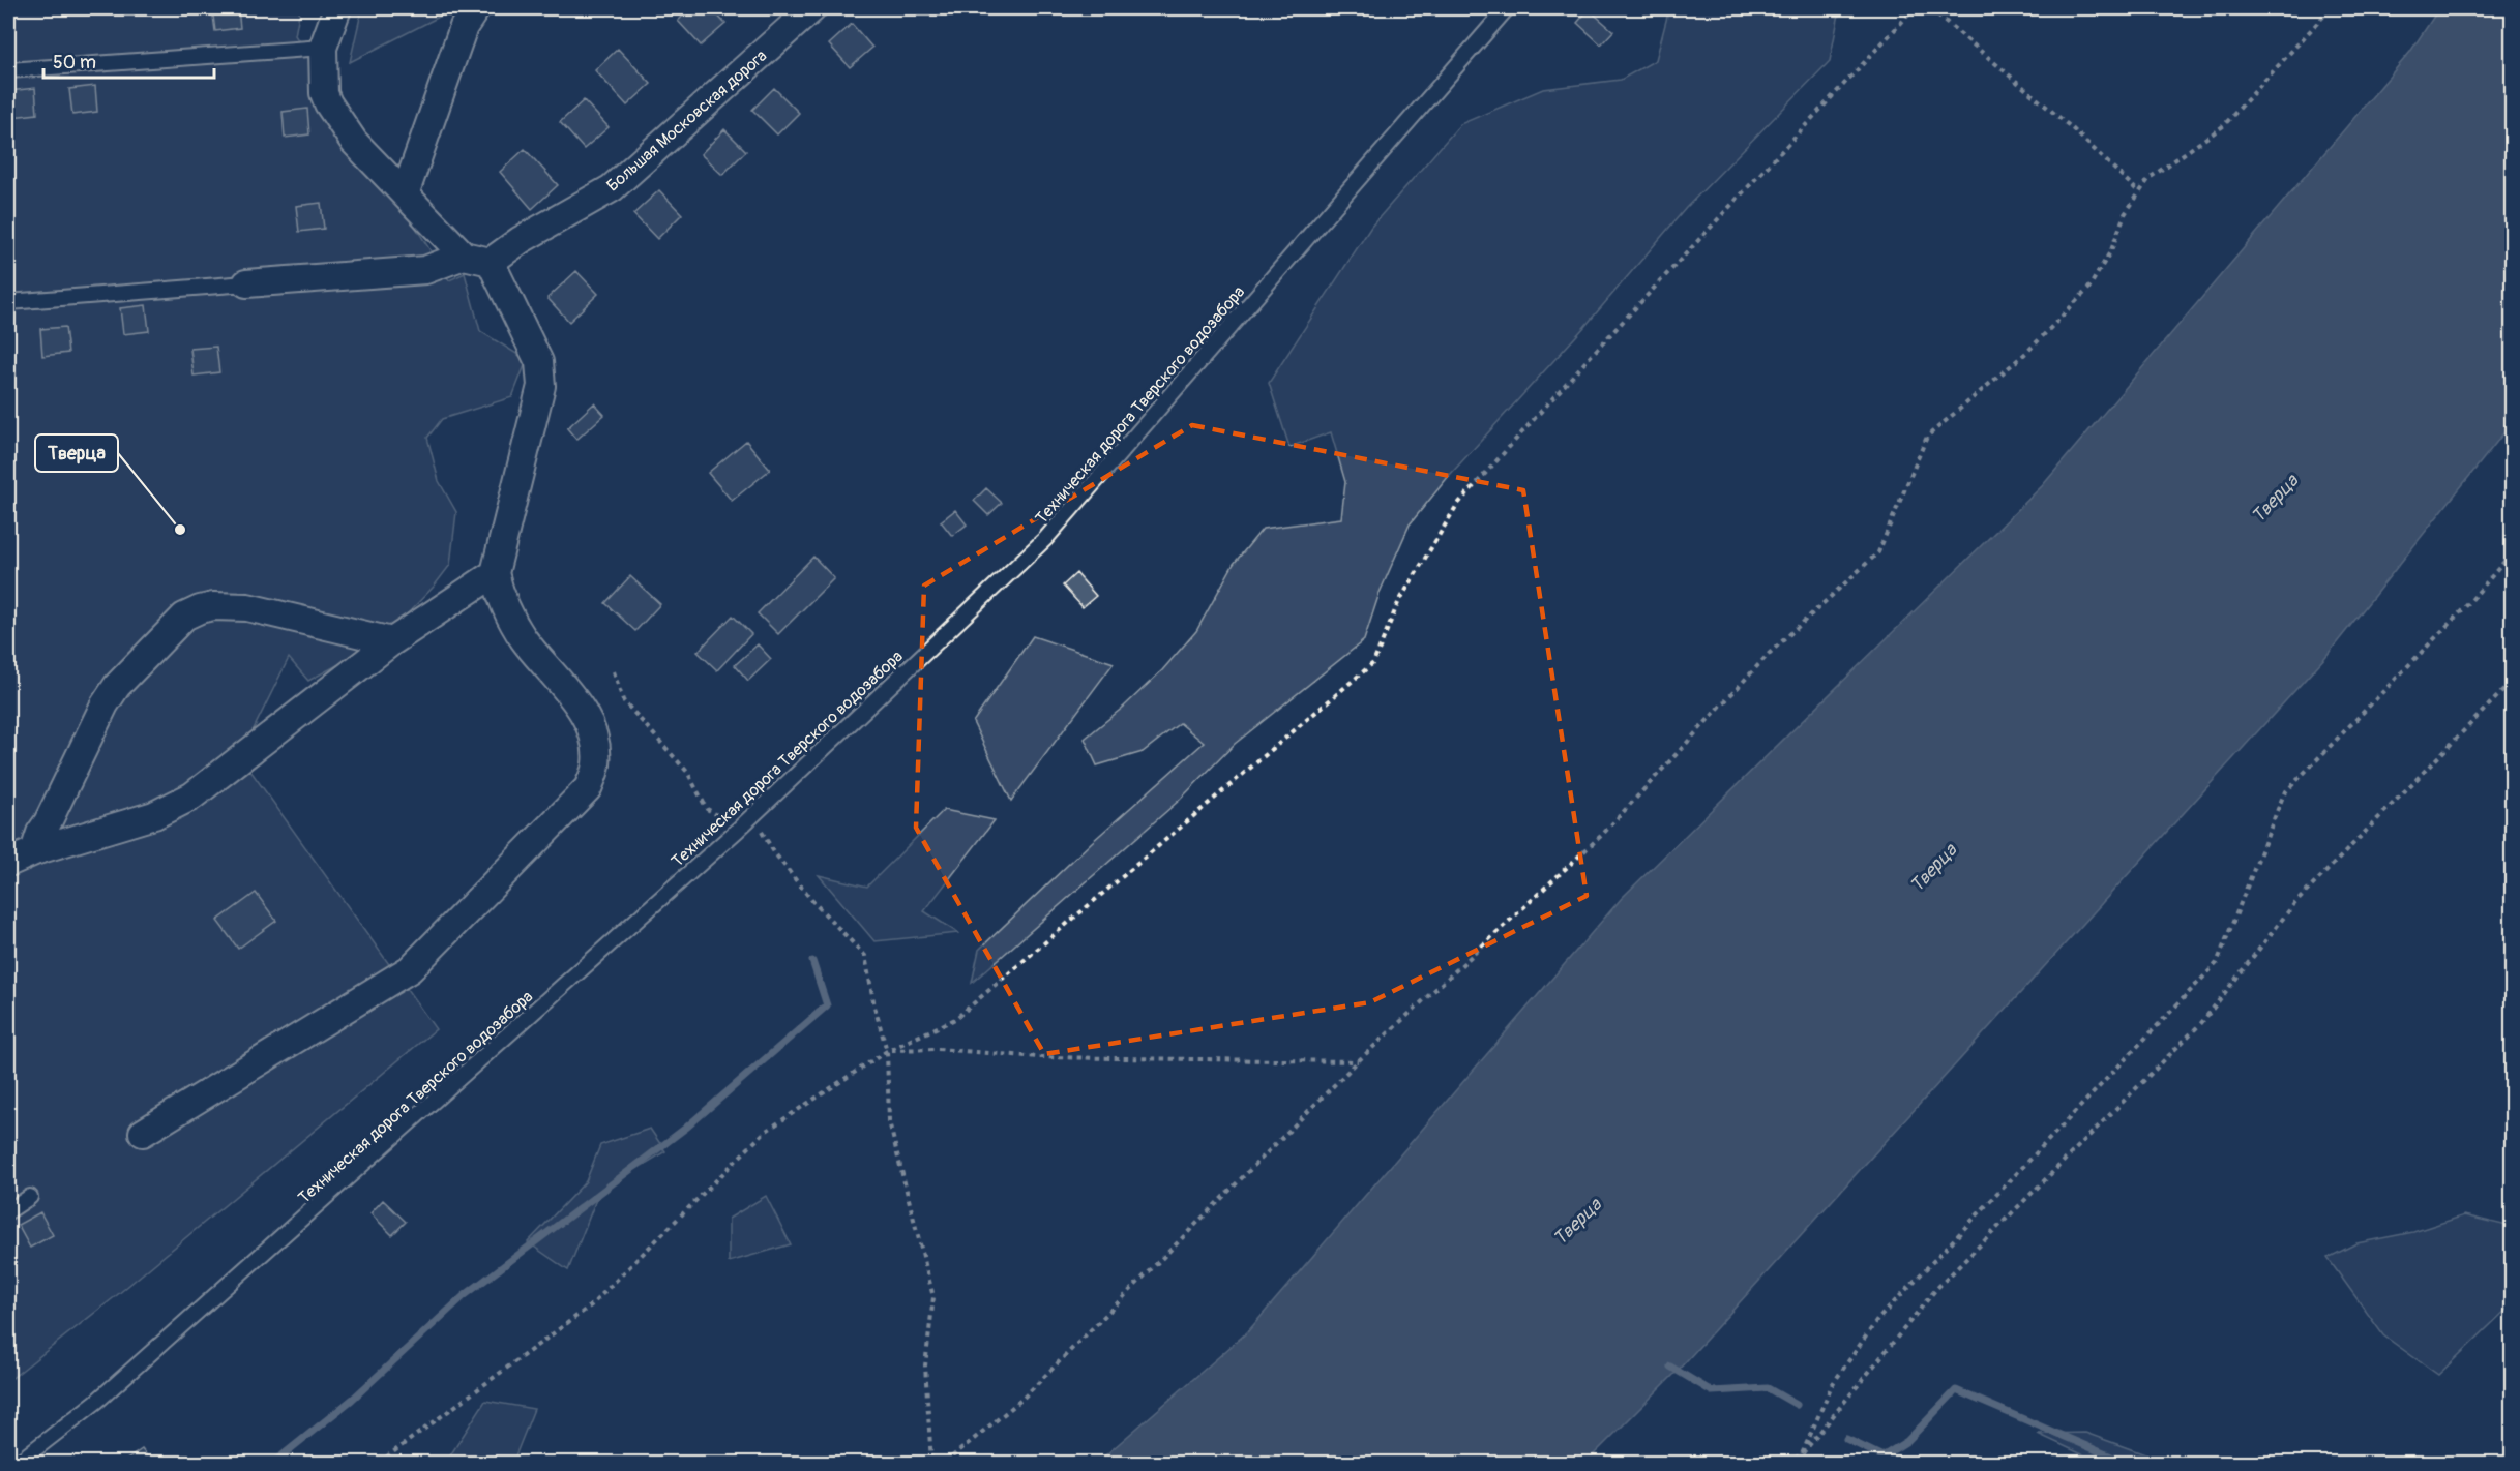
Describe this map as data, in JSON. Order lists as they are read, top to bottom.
{
  "streets": {
    "street": ["Большая Московская дорога"],
    "lane": ["Техническая дорога Тверского водозабора"]
  },
  "water": ["Тверца"],
  "places": ["Тверца"],
  "scale_bar": "50 m"
}
